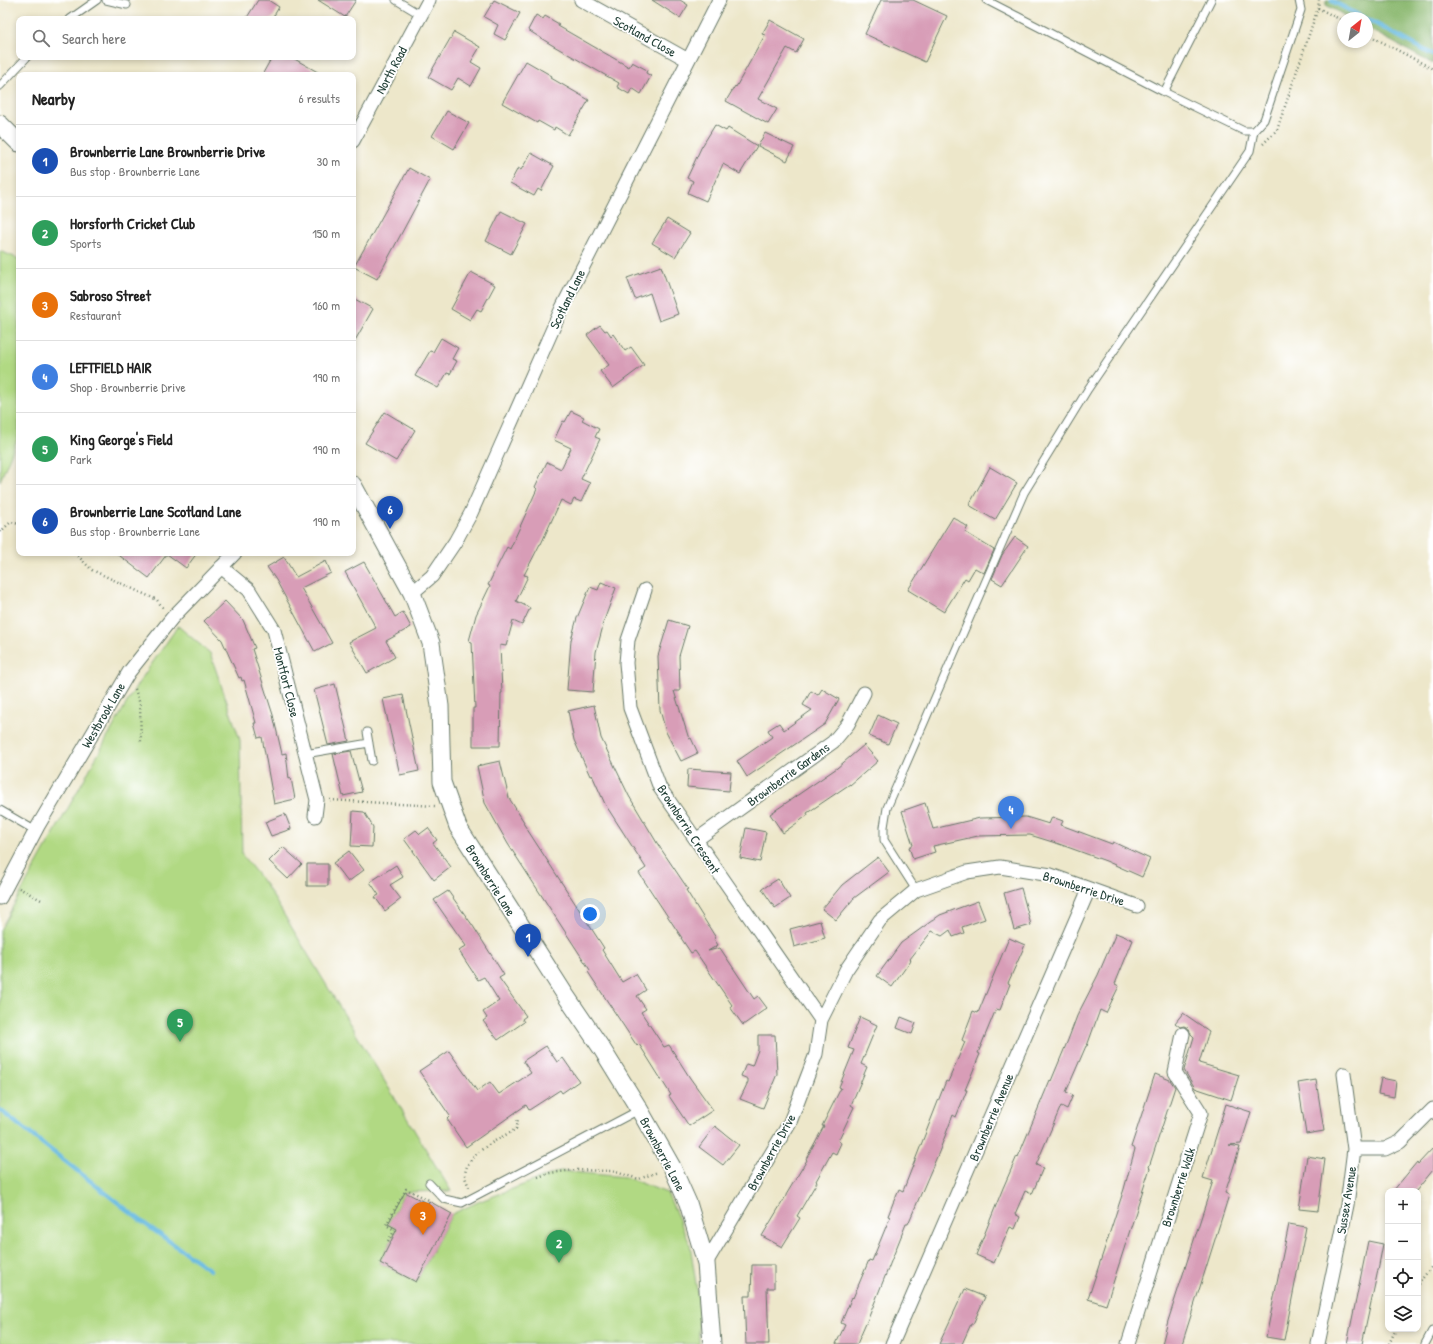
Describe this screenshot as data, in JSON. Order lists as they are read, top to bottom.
{
  "streets": {
    "street": [
      "Scotland Close",
      "North Road",
      "Scotland Lane",
      "Montfort Close",
      "Westbrook Lane",
      "Brownberrie Gardens",
      "Brownberrie Crescent",
      "Brownberrie Lane",
      "Brownberrie Drive",
      "Brownberrie Avenue",
      "Brownberrie Walk",
      "Sussex Avenue"
    ]
  },
  "crossings": [
    ["Scotland Close", "Scotland Lane"],
    ["Scotland Lane", "Brownberrie Lane"],
    ["Montfort Close", "Westbrook Lane"],
    ["Brownberrie Gardens", "Brownberrie Crescent"],
    ["Brownberrie Crescent", "Brownberrie Drive"],
    ["Brownberrie Lane", "Brownberrie Drive"],
    ["Brownberrie Drive", "Brownberrie Avenue"]
  ],
  "north": "top right",
  "page": {
    "search": "Search here",
    "heading": ["Nearby", "6 results"],
    "list": [
      {
        "mark": "1",
        "name": "Brownberrie Lane Brownberrie Drive",
        "note": "Bus stop · Brownberrie Lane",
        "value": "30 m"
      },
      {
        "mark": "2",
        "name": "Horsforth Cricket Club",
        "note": "Sports",
        "value": "150 m"
      },
      {
        "mark": "3",
        "name": "Sabroso Street",
        "note": "Restaurant",
        "value": "160 m"
      },
      {
        "mark": "4",
        "name": "LEFTFIELD HAIR",
        "note": "Shop · Brownberrie Drive",
        "value": "190 m"
      },
      {
        "mark": "5",
        "name": "King George's Field",
        "note": "Park",
        "value": "190 m"
      },
      {
        "mark": "6",
        "name": "Brownberrie Lane Scotland Lane",
        "note": "Bus stop · Brownberrie Lane",
        "value": "190 m"
      }
    ],
    "pins": [
      "6",
      "4",
      "1",
      "5",
      "3",
      "2"
    ],
    "map_buttons": ["+", "−"]
  }
}
